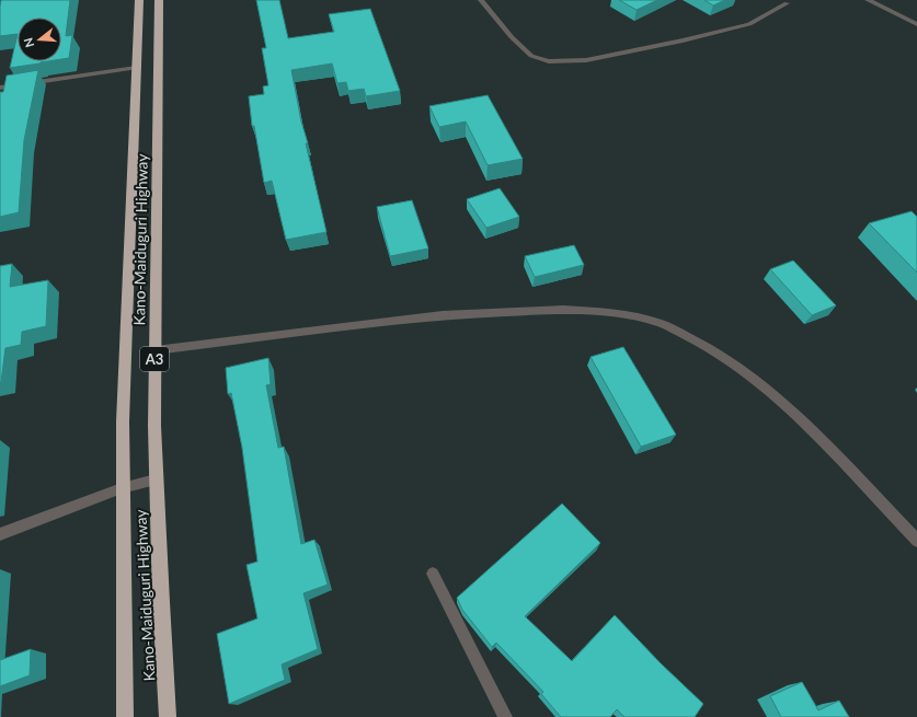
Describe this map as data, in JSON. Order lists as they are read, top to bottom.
{
  "streets": {
    "highway": ["Kano-Maiduguri Highway", "A3"]
  },
  "north": "left"
}
